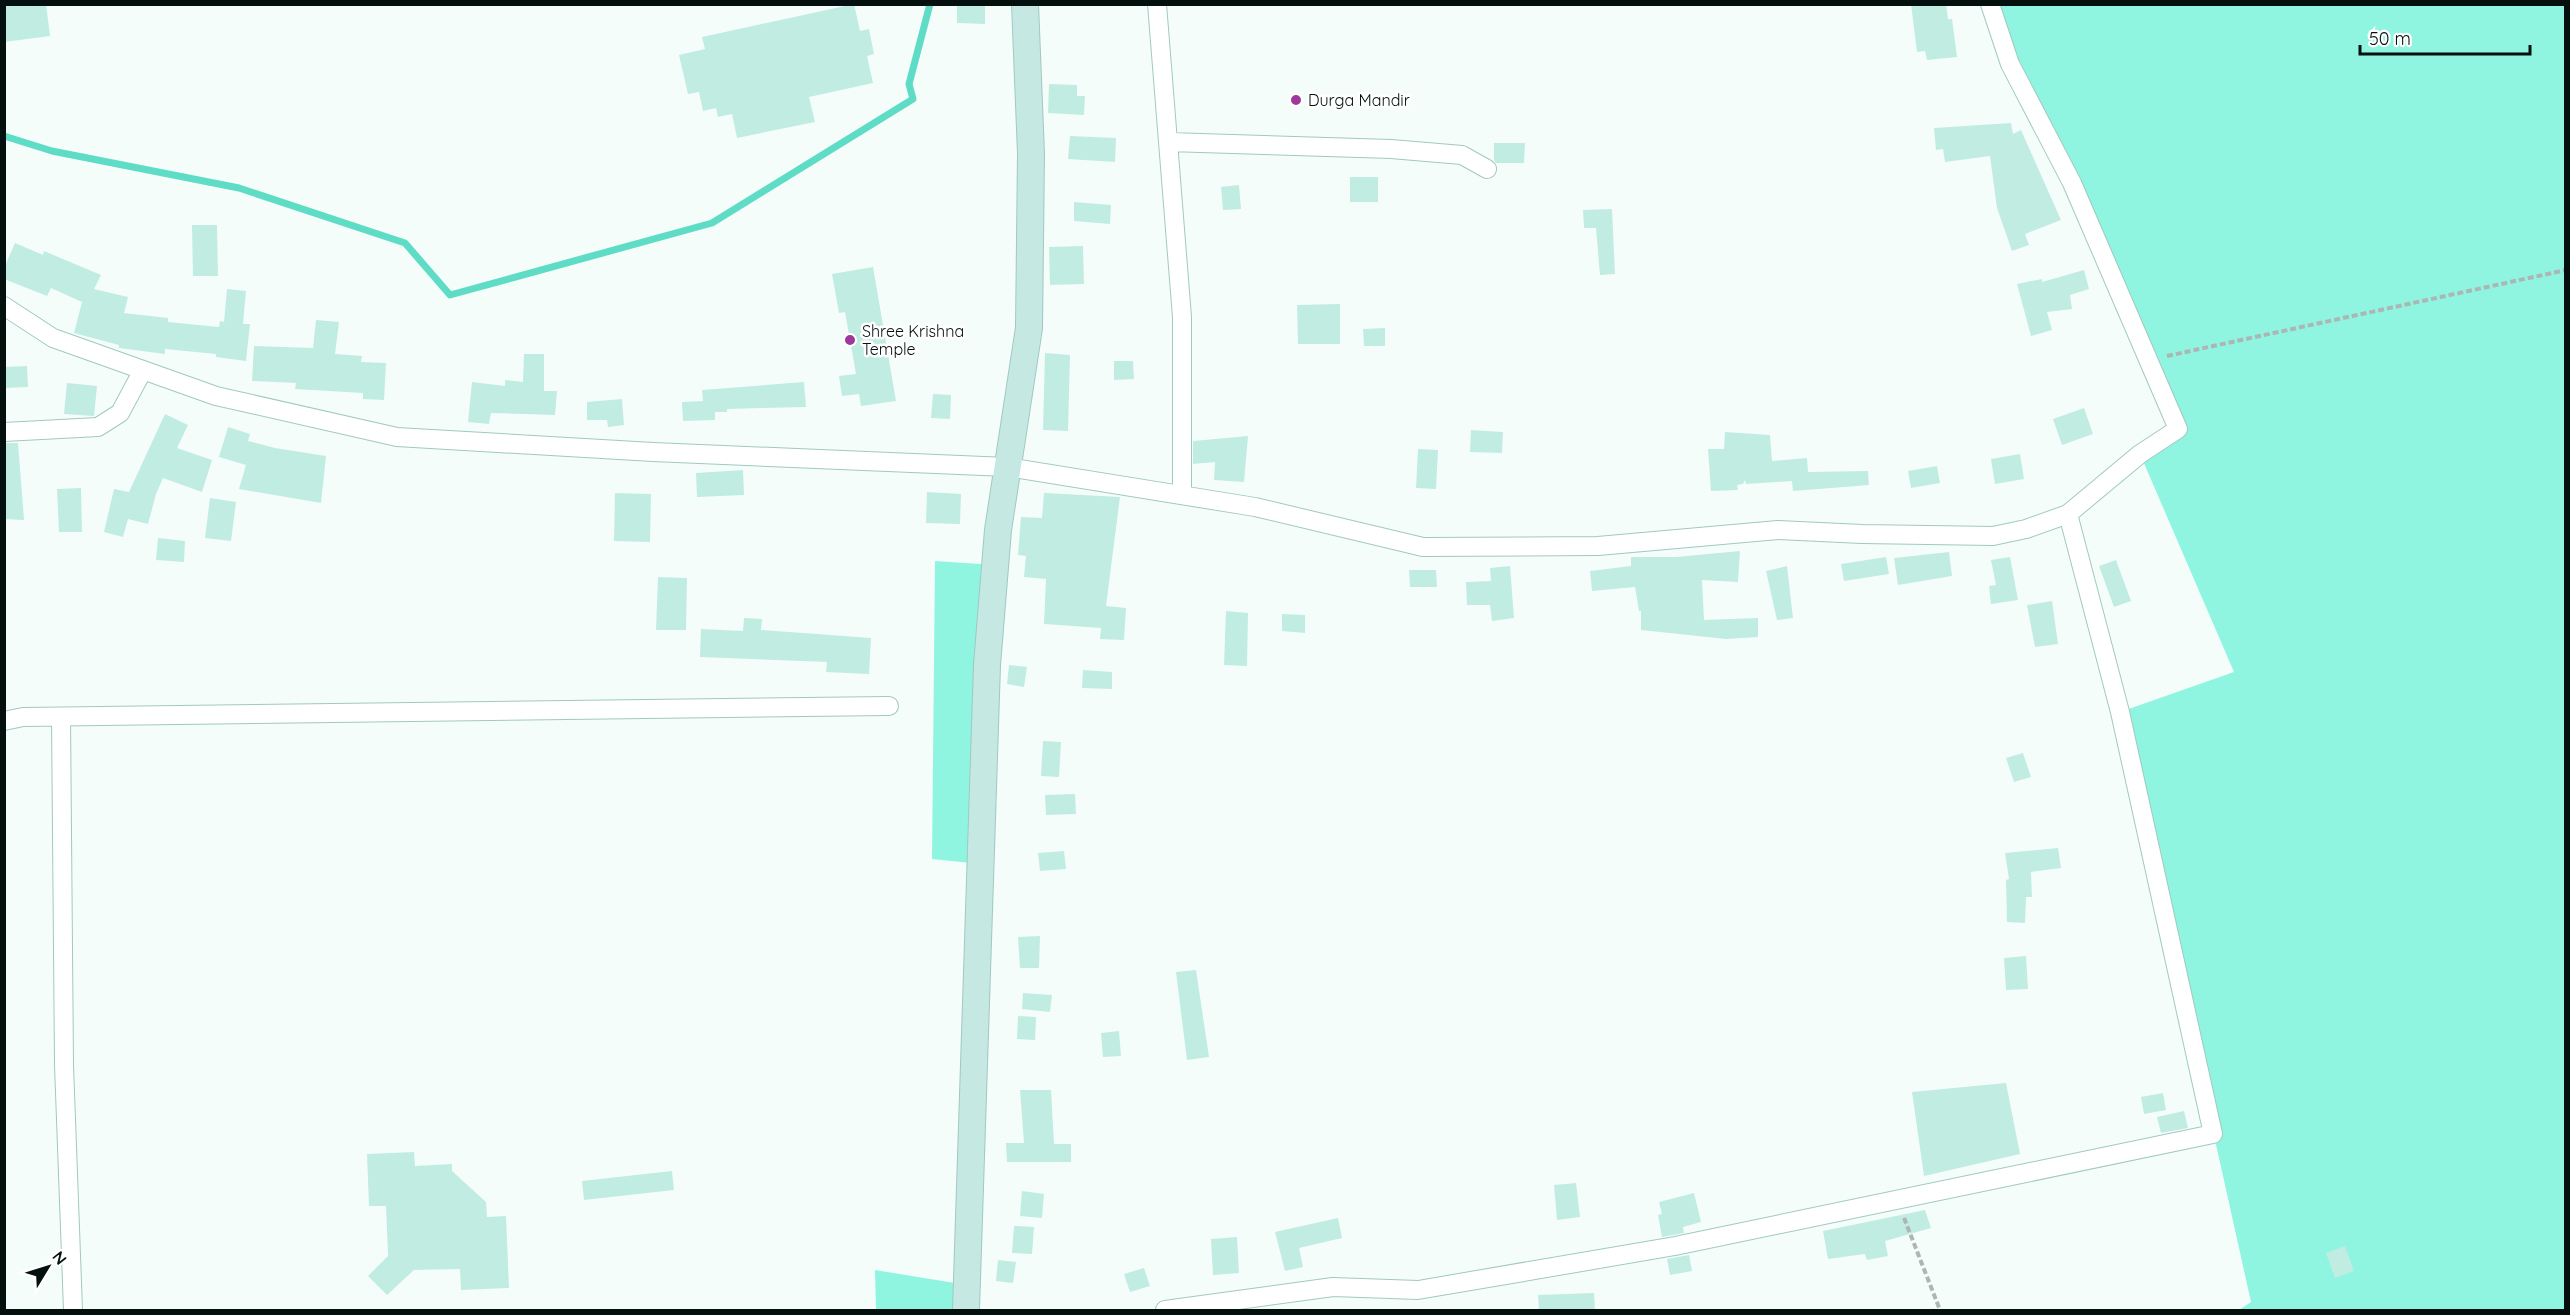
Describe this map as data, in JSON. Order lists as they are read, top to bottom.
{
  "places": ["Durga Mandir", "Shree Krishna Temple"],
  "scale_bar": "50 m",
  "north": "top right"
}
